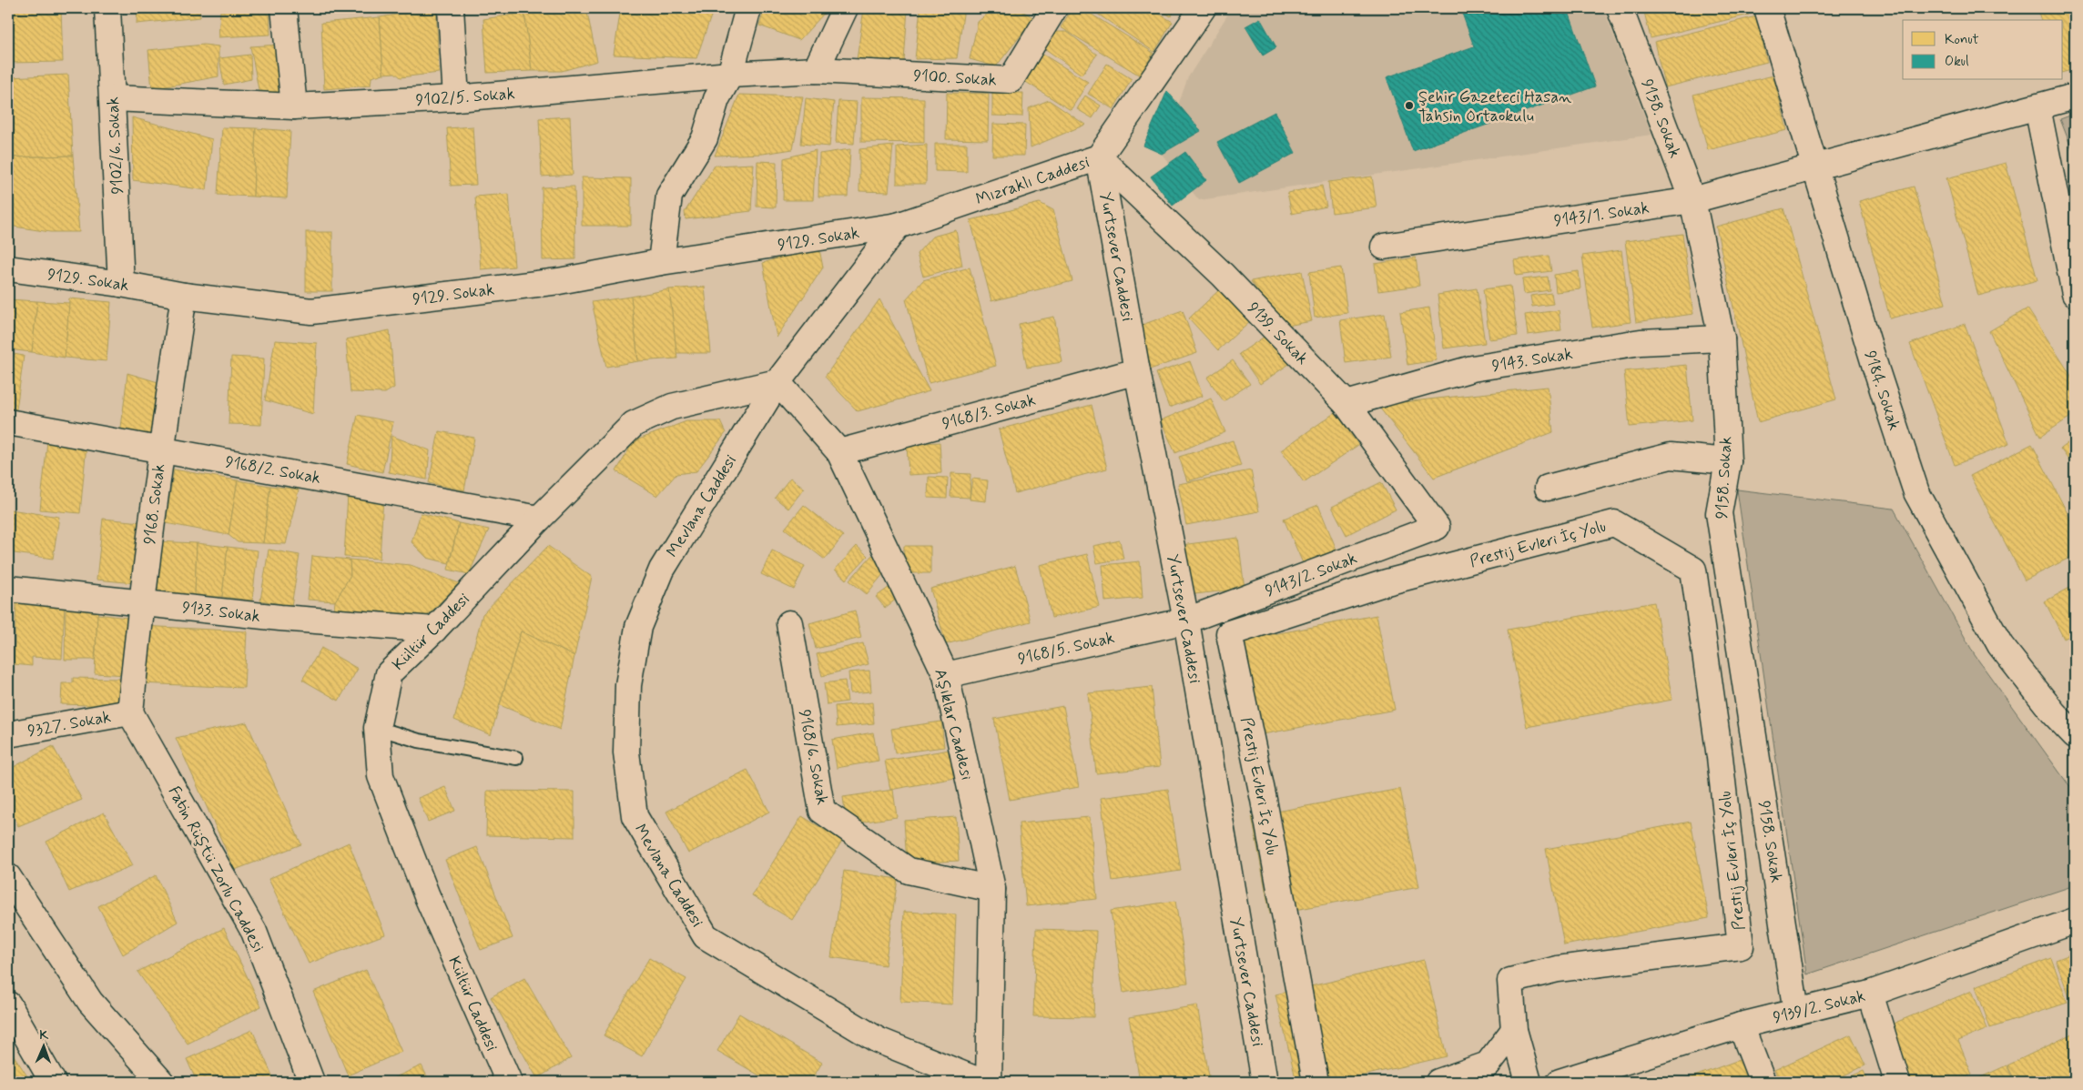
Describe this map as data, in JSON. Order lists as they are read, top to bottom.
{
  "streets": {
    "street": [
      "9100. Sokak",
      "9102/5. Sokak",
      "9158. Sokak",
      "9102/6. Sokak",
      "Mızraklı Caddesi",
      "9143/1. Sokak",
      "9129. Sokak",
      "Yurtsever Caddesi",
      "9139. Sokak",
      "9143. Sokak",
      "9184. Sokak",
      "9168/3. Sokak",
      "9168/2. Sokak",
      "9168. Sokak",
      "Mevlana Caddesi",
      "Prestij Evleri İç Yolu",
      "9143/2. Sokak",
      "9133. Sokak",
      "Kültür Caddesi",
      "9168/5. Sokak",
      "9327. Sokak",
      "Aşıklar Caddesi",
      "9168/6. Sokak",
      "Fatin Rüştü Zorlu Caddesi",
      "9139/2. Sokak"
    ]
  },
  "crossings": [
    ["9100. Sokak", "9102/5. Sokak"],
    ["9102/5. Sokak", "9102/6. Sokak"],
    ["9158. Sokak", "9143/1. Sokak"],
    ["9158. Sokak", "9143. Sokak"],
    ["9158. Sokak", "9139/2. Sokak"],
    ["9102/6. Sokak", "9129. Sokak"],
    ["Mızraklı Caddesi", "9129. Sokak"],
    ["Mızraklı Caddesi", "Yurtsever Caddesi"],
    ["Mızraklı Caddesi", "9139. Sokak"],
    ["Mızraklı Caddesi", "Mevlana Caddesi"],
    ["9143/1. Sokak", "9184. Sokak"],
    ["9129. Sokak", "9168. Sokak"],
    ["9129. Sokak", "Mevlana Caddesi"],
    ["Yurtsever Caddesi", "9139. Sokak"],
    ["Yurtsever Caddesi", "9168/3. Sokak"],
    ["Yurtsever Caddesi", "9143/2. Sokak"],
    ["Yurtsever Caddesi", "9168/5. Sokak"],
    ["9139. Sokak", "9143. Sokak"],
    ["9139. Sokak", "9143/2. Sokak"],
    ["9168/3. Sokak", "Aşıklar Caddesi"],
    ["9168/2. Sokak", "9168. Sokak"],
    ["9168/2. Sokak", "Kültür Caddesi"],
    ["9168. Sokak", "9133. Sokak"],
    ["9168. Sokak", "9327. Sokak"],
    ["9168. Sokak", "Fatin Rüştü Zorlu Caddesi"],
    ["Mevlana Caddesi", "Kültür Caddesi"],
    ["Mevlana Caddesi", "Aşıklar Caddesi"],
    ["9143/2. Sokak", "9168/5. Sokak"],
    ["9133. Sokak", "Kültür Caddesi"],
    ["Kültür Caddesi", "Aşıklar Caddesi"],
    ["9168/5. Sokak", "Aşıklar Caddesi"],
    ["9327. Sokak", "Fatin Rüştü Zorlu Caddesi"],
    ["Aşıklar Caddesi", "9168/6. Sokak"]
  ],
  "places": ["Şehir Gazeteci Hasan Tahsin Ortaokulu"],
  "legend": ["Konut", "Okul"],
  "north": "top"
}
